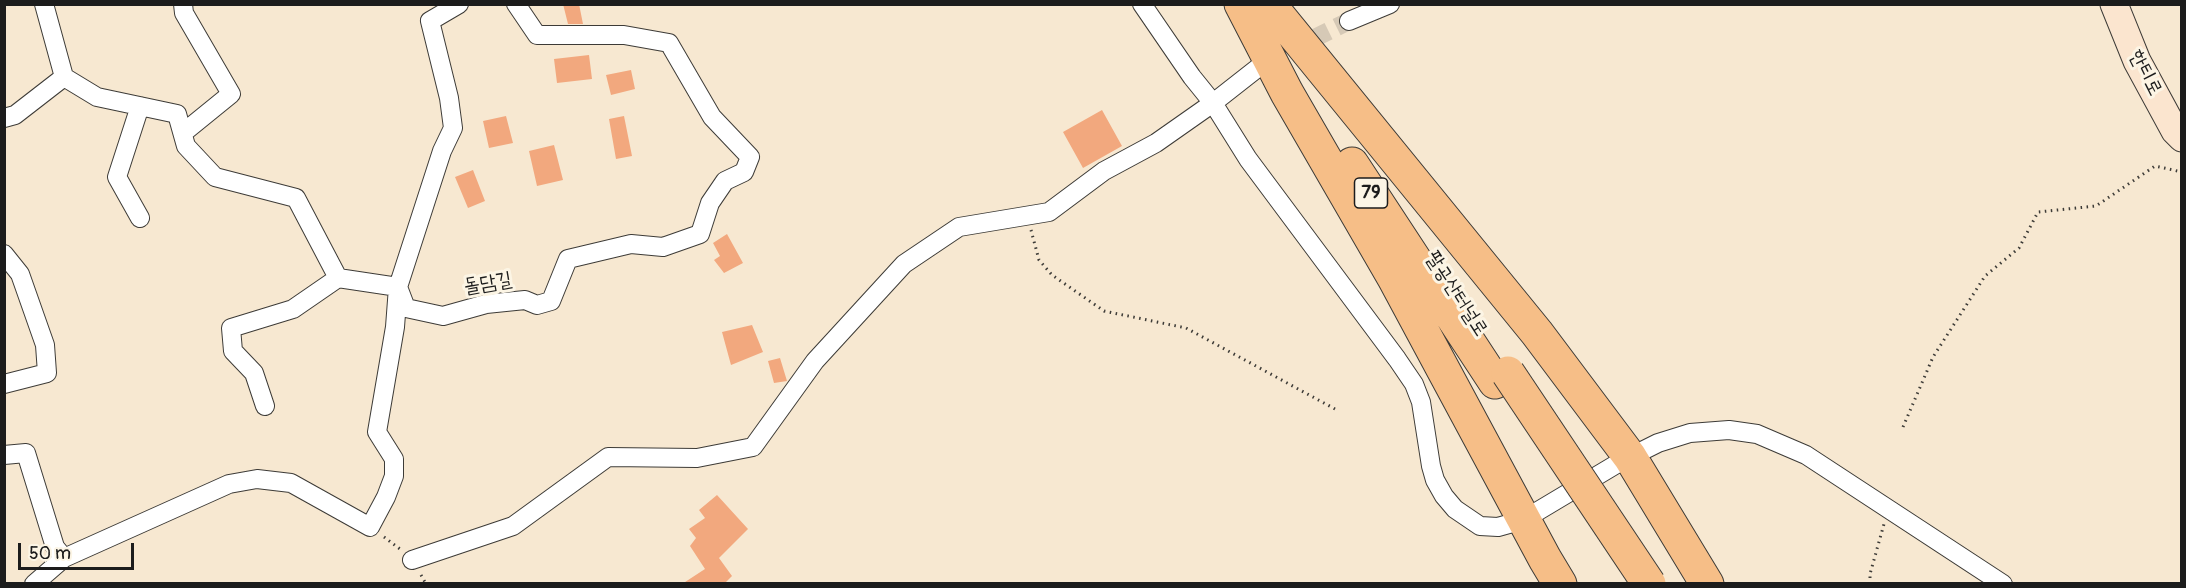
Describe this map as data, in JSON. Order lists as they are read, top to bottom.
{
  "streets": {
    "highway": ["79", "팔공산터널로"],
    "street": ["한티로", "돌담길"]
  },
  "scale_bar": "50 m"
}
